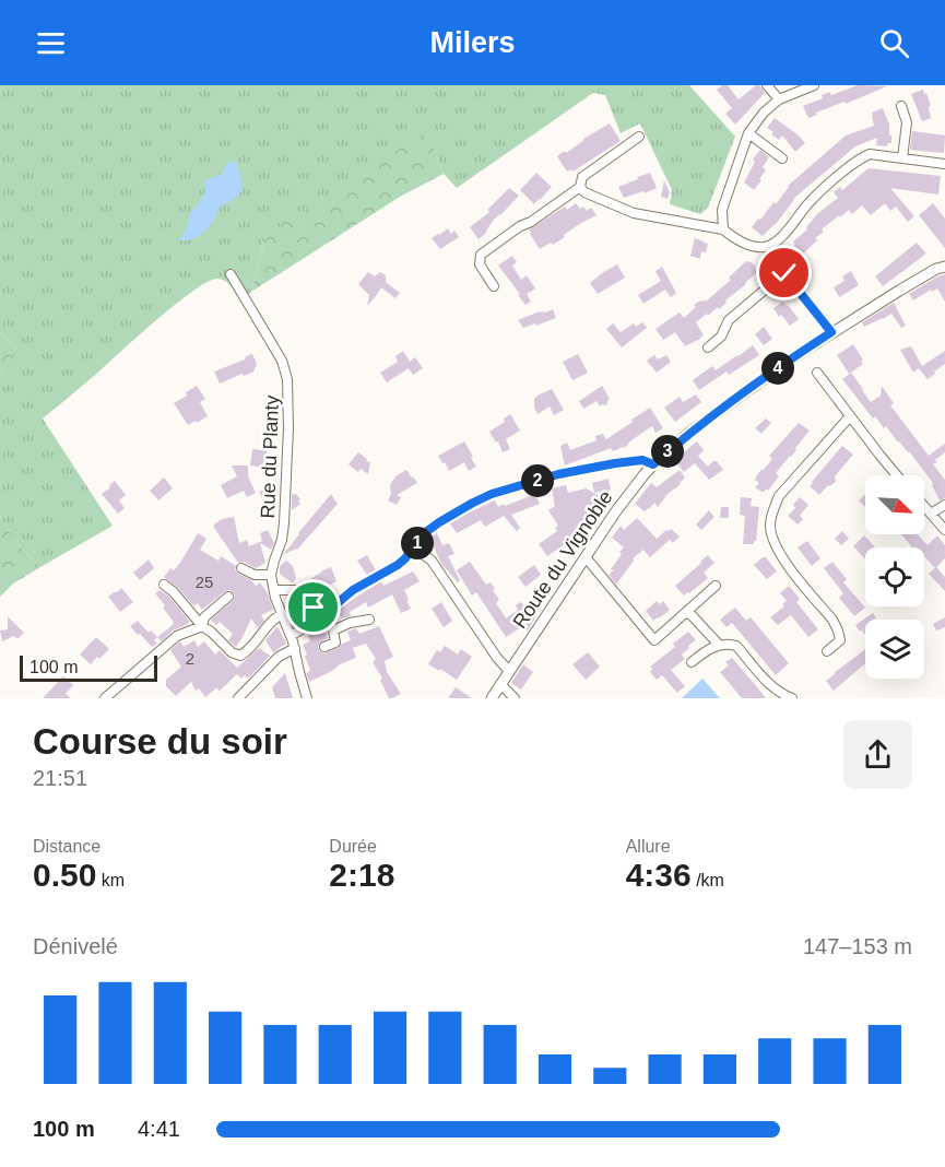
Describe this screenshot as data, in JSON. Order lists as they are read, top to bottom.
{
  "streets": {
    "street": ["Rue du Planty", "Route du Vignoble"]
  },
  "house_numbers": ["25", "2"],
  "scale_bar": "100 m",
  "north": "bottom right",
  "page": {
    "header": "Milers",
    "pins": [
      "4",
      "3",
      "2",
      "1"
    ],
    "scale": "100 m",
    "heading": ["Course du soir", "21:51"],
    "stats": [
      ["Distance", "0.50 km"],
      ["Durée", "2:18"],
      ["Allure", "4:36 /km"]
    ],
    "chart": ["Dénivelé", "147–153 m"],
    "list": [
      {
        "name": "100 m",
        "note": "4:41"
      }
    ]
  }
}
